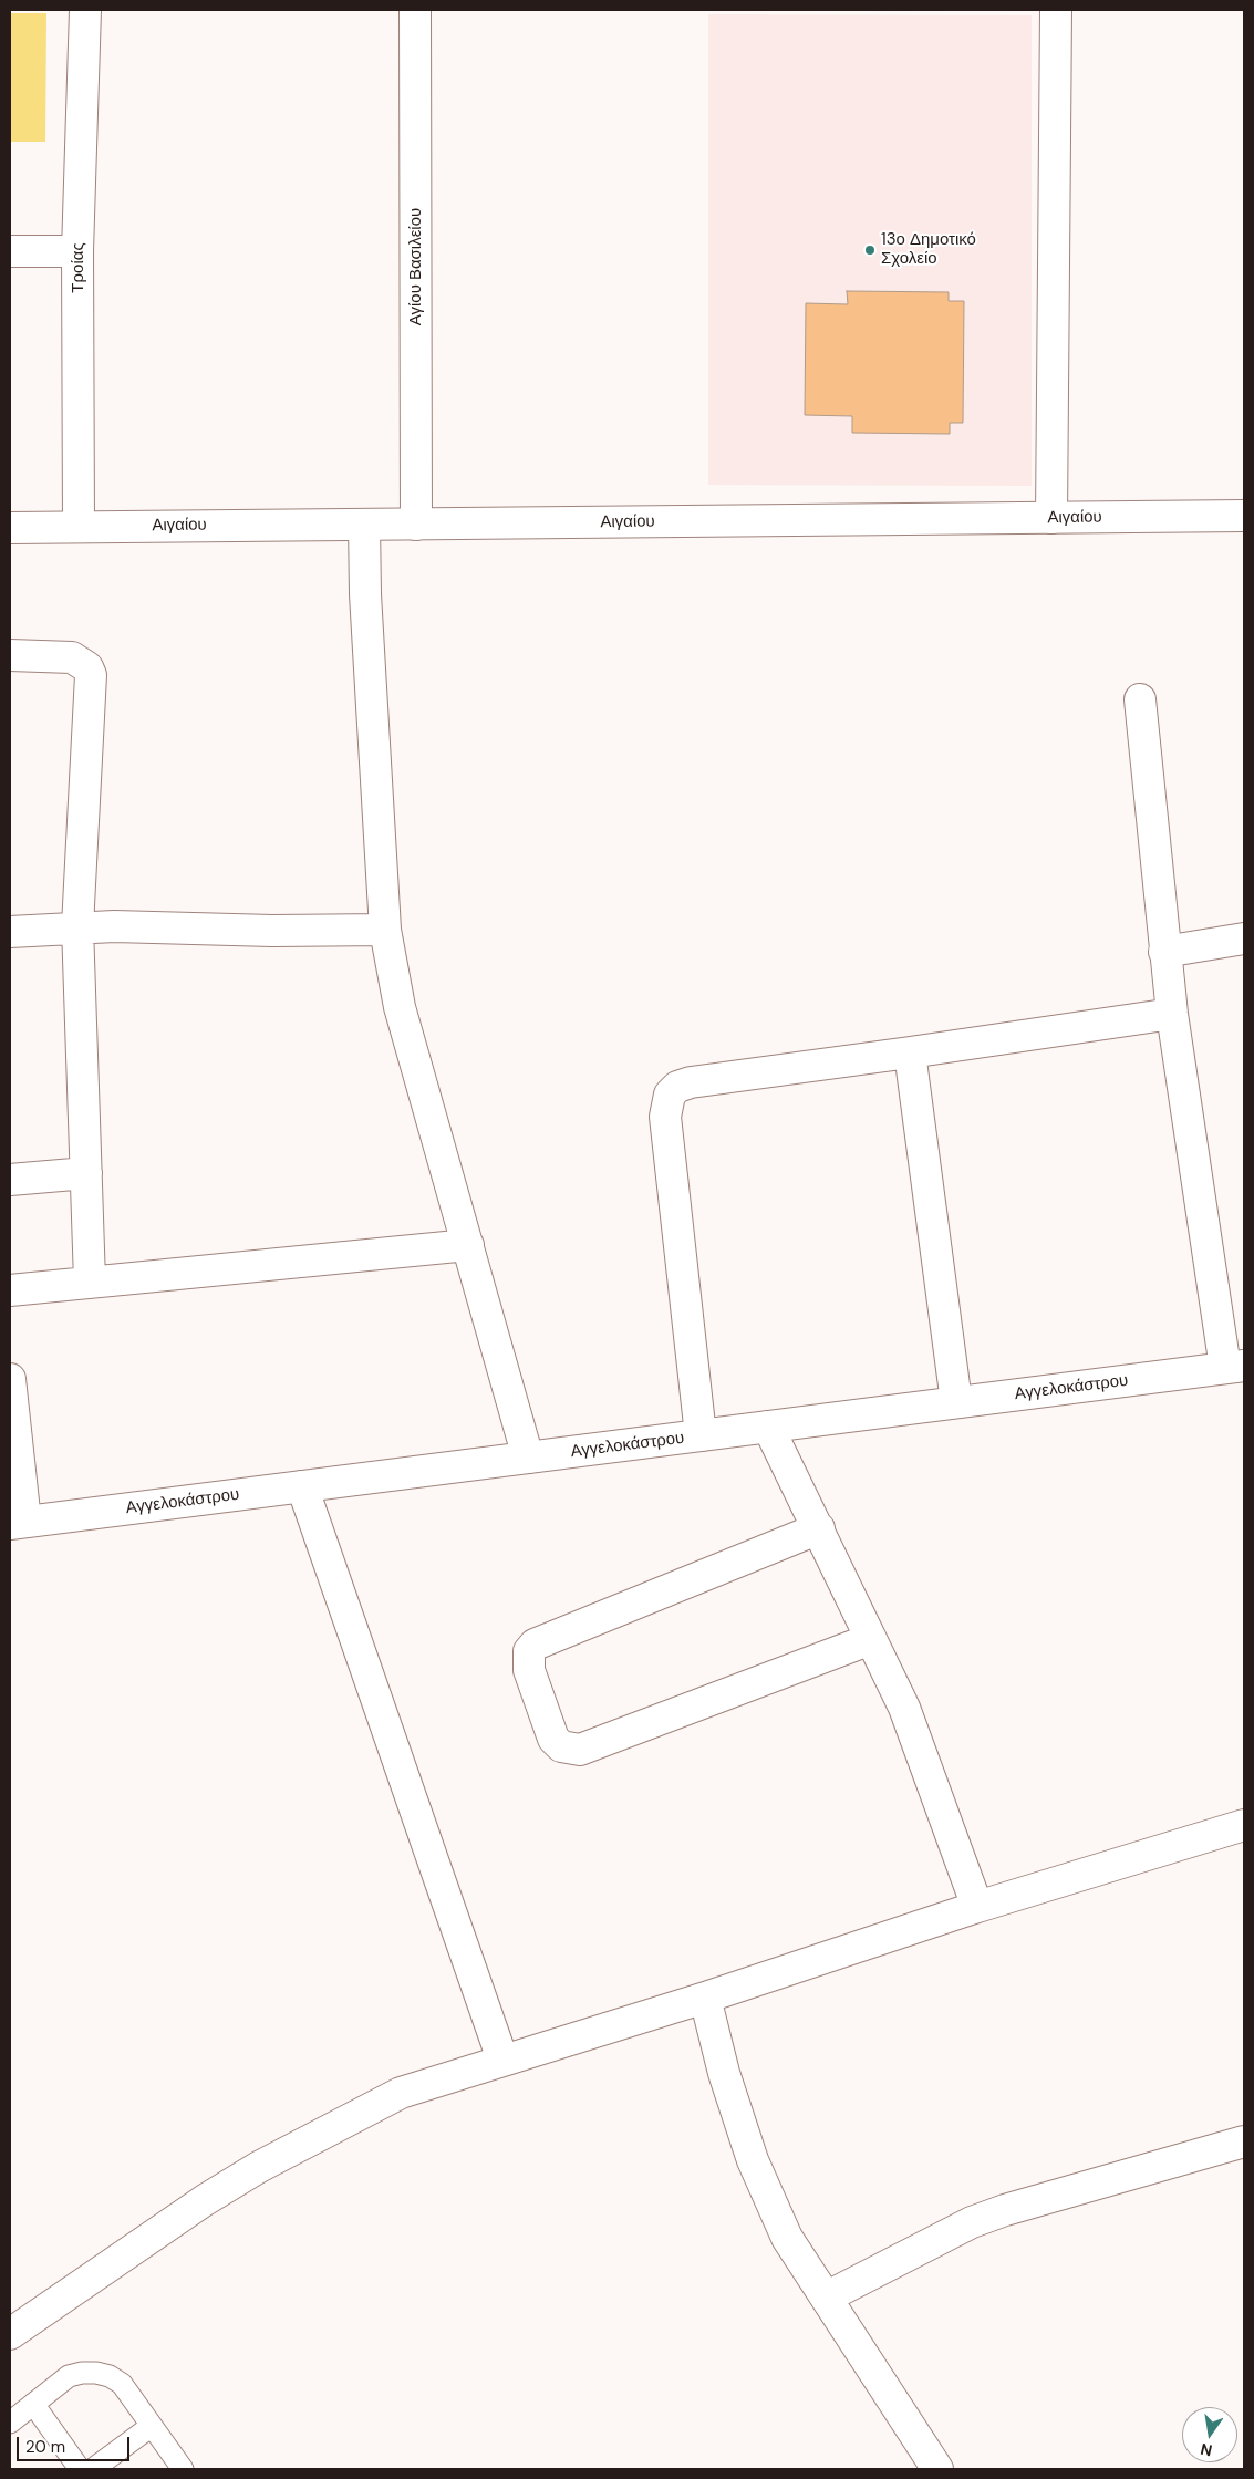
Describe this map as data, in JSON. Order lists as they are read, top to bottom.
{
  "streets": {
    "street": [
      "Αγίου Βασιλείου",
      "Τροίας",
      "Αιγαίου",
      "Αγγελοκάστρου"
    ]
  },
  "crossings": [
    ["Αγίου Βασιλείου", "Αιγαίου"],
    ["Τροίας", "Αιγαίου"]
  ],
  "places": ["13ο Δημοτικό Σχολείο"],
  "scale_bar": "20 m",
  "north": "bottom"
}
